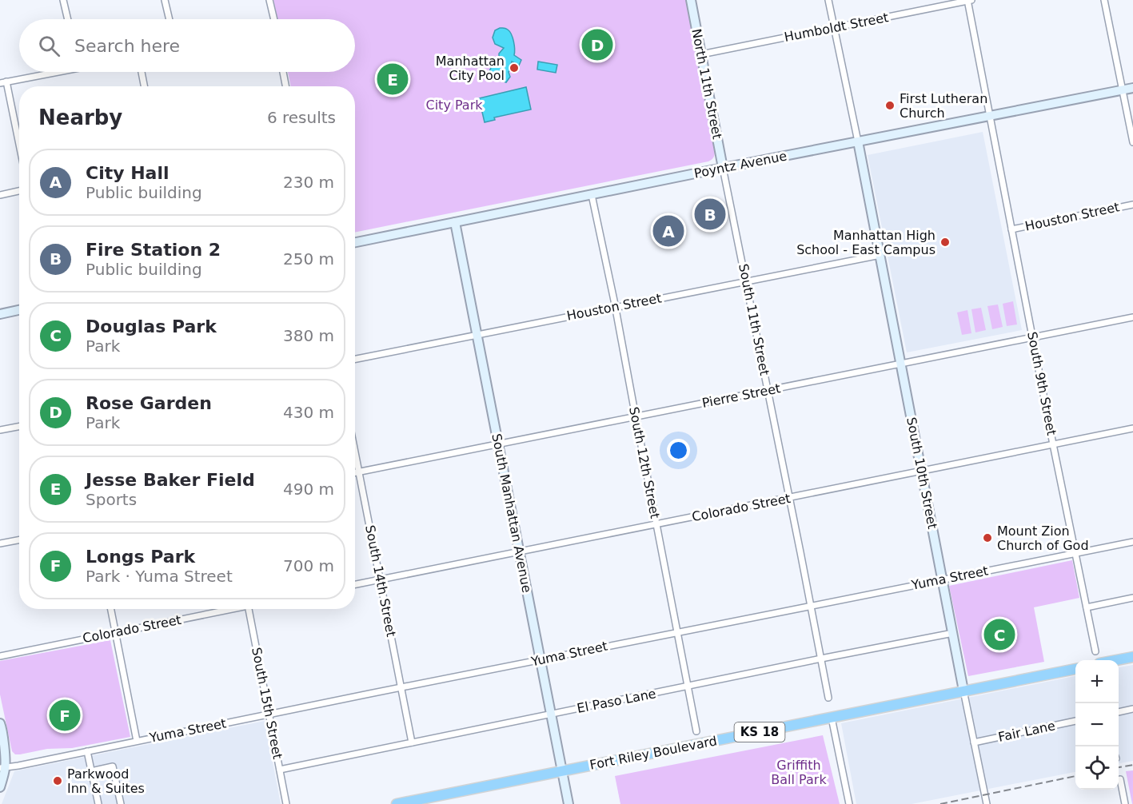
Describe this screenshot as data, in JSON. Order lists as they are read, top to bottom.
{
  "streets": {
    "highway": ["KS 18", "Fort Riley Boulevard"],
    "street": [
      "Humboldt Street",
      "North 11th Street",
      "Poyntz Avenue",
      "Houston Street",
      "South 11th Street",
      "South 9th Street",
      "Pierre Street",
      "South 12th Street",
      "South 10th Street",
      "Colorado Street",
      "South Manhattan Avenue",
      "Yuma Street",
      "South 14th Street",
      "El Paso Lane",
      "South 15th Street",
      "Fair Lane"
    ]
  },
  "crossings": [
    ["Humboldt Street", "North 11th Street"],
    ["Humboldt Street", "South 9th Street"],
    ["North 11th Street", "Poyntz Avenue"],
    ["North 11th Street", "South 11th Street"],
    ["Poyntz Avenue", "South 11th Street"],
    ["Poyntz Avenue", "South 9th Street"],
    ["Poyntz Avenue", "South 12th Street"],
    ["Poyntz Avenue", "South 10th Street"],
    ["Poyntz Avenue", "South Manhattan Avenue"],
    ["Houston Street", "South 11th Street"],
    ["Houston Street", "South 9th Street"],
    ["Houston Street", "South 12th Street"],
    ["Houston Street", "South 10th Street"],
    ["Houston Street", "South Manhattan Avenue"],
    ["South 11th Street", "Pierre Street"],
    ["South 11th Street", "Colorado Street"],
    ["South 11th Street", "Yuma Street"],
    ["South 11th Street", "El Paso Lane"],
    ["South 9th Street", "Pierre Street"],
    ["South 9th Street", "Colorado Street"],
    ["South 9th Street", "Yuma Street"],
    ["Pierre Street", "South 12th Street"],
    ["Pierre Street", "South 10th Street"],
    ["Pierre Street", "South Manhattan Avenue"],
    ["Pierre Street", "South 14th Street"],
    ["South 12th Street", "Colorado Street"],
    ["South 12th Street", "Yuma Street"],
    ["South 12th Street", "El Paso Lane"],
    ["South 10th Street", "Colorado Street"],
    ["South 10th Street", "Yuma Street"],
    ["South 10th Street", "El Paso Lane"],
    ["South 10th Street", "Fair Lane"],
    ["South 10th Street", "Fort Riley Boulevard"],
    ["Colorado Street", "South Manhattan Avenue"],
    ["Colorado Street", "South 14th Street"],
    ["South Manhattan Avenue", "Yuma Street"],
    ["South Manhattan Avenue", "El Paso Lane"],
    ["South Manhattan Avenue", "Fort Riley Boulevard"],
    ["Yuma Street", "South 14th Street"],
    ["Yuma Street", "South 15th Street"],
    ["South 14th Street", "El Paso Lane"],
    ["El Paso Lane", "South 15th Street"]
  ],
  "parks": ["City Park", "Griffith Ball Park"],
  "places": [
    "Manhattan City Pool",
    "First Lutheran Church",
    "Manhattan High School - East Campus",
    "Mount Zion Church of God",
    "Parkwood Inn & Suites"
  ],
  "page": {
    "search": "Search here",
    "pins": [
      "D",
      "E",
      "B",
      "A",
      "C",
      "F"
    ],
    "heading": ["Nearby", "6 results"],
    "list": [
      {
        "mark": "A",
        "name": "City Hall",
        "note": "Public building",
        "value": "230 m"
      },
      {
        "mark": "B",
        "name": "Fire Station 2",
        "note": "Public building",
        "value": "250 m"
      },
      {
        "mark": "C",
        "name": "Douglas Park",
        "note": "Park",
        "value": "380 m"
      },
      {
        "mark": "D",
        "name": "Rose Garden",
        "note": "Park",
        "value": "430 m"
      },
      {
        "mark": "E",
        "name": "Jesse Baker Field",
        "note": "Sports",
        "value": "490 m"
      },
      {
        "mark": "F",
        "name": "Longs Park",
        "note": "Park · Yuma Street",
        "value": "700 m"
      }
    ],
    "map_buttons": ["+", "−"]
  }
}
